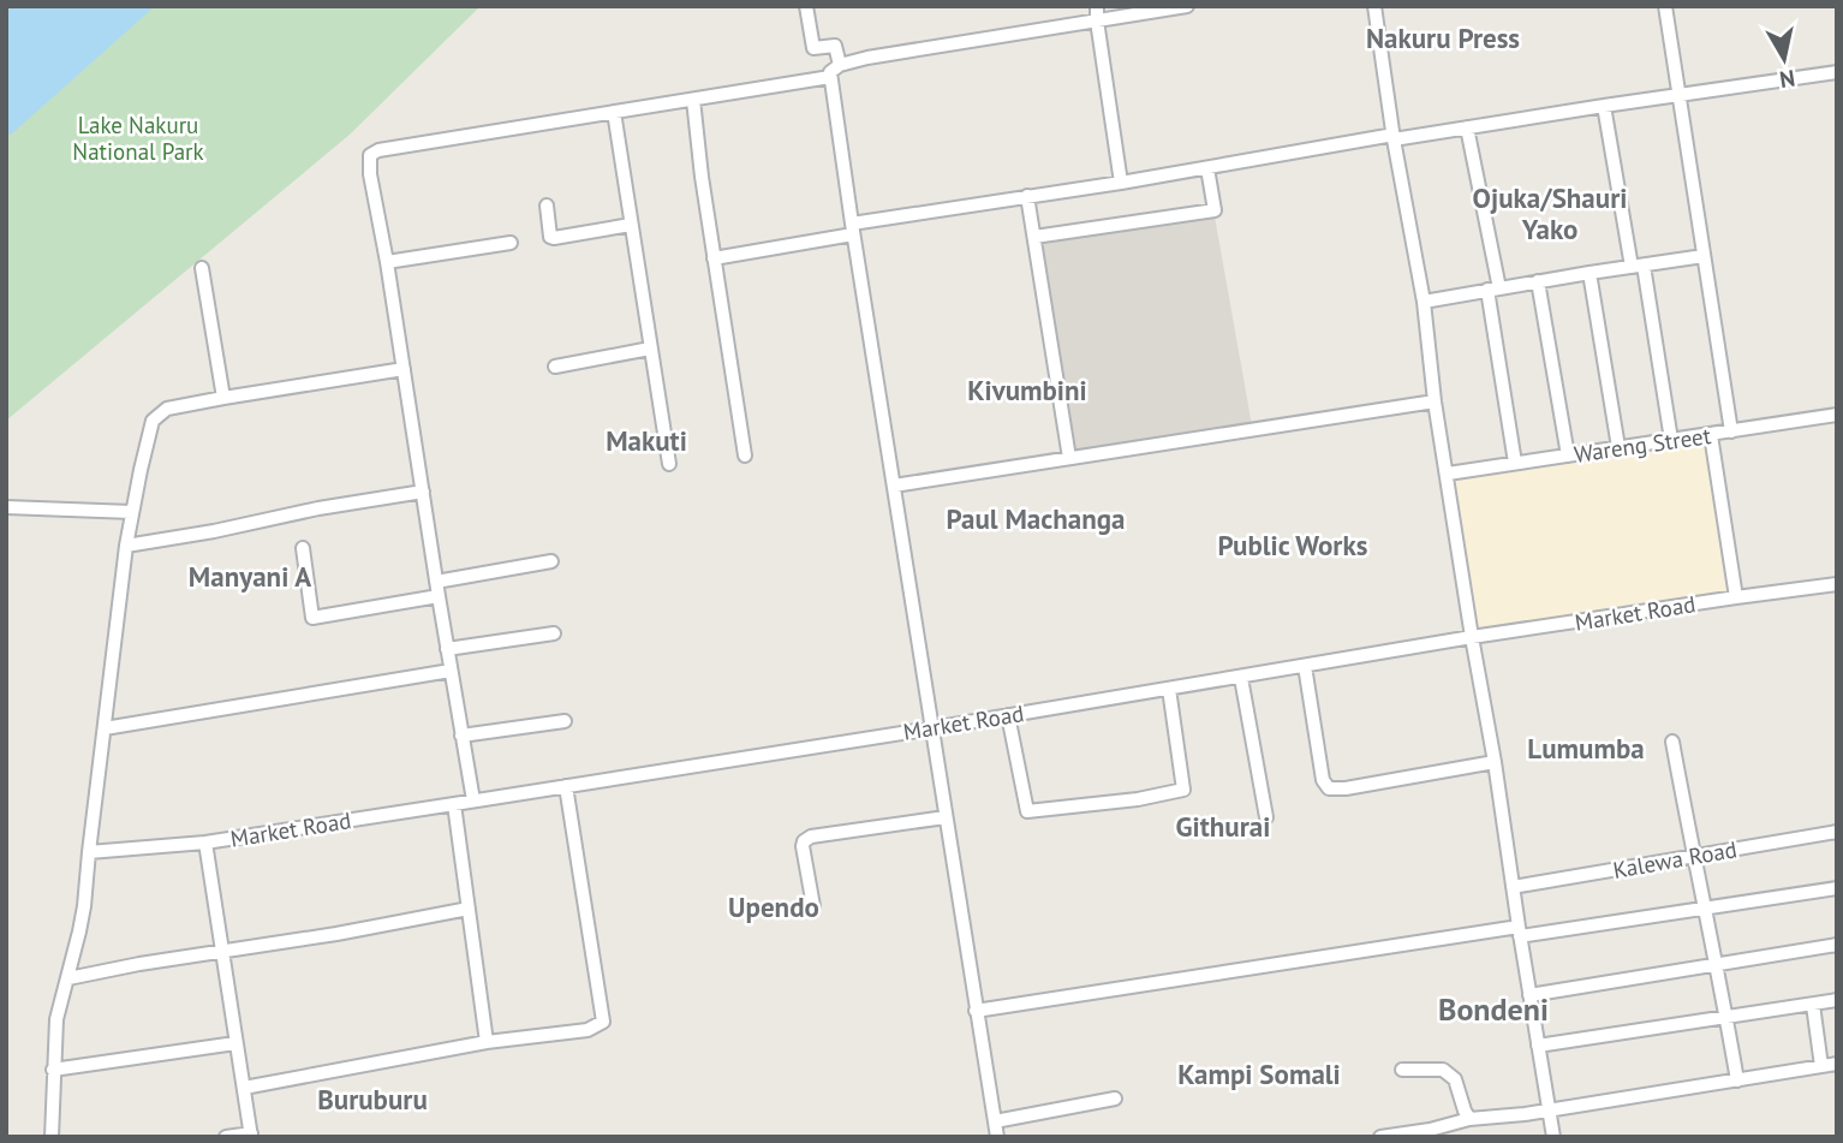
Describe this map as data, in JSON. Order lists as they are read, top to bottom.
{
  "streets": {
    "street": ["Wareng Street", "Market Road", "Kalewa Road"]
  },
  "districts": [
    "Nakuru Press",
    "Ojuka/Shauri Yako",
    "Kivumbini",
    "Makuti",
    "Paul Machanga",
    "Public Works",
    "Manyani A",
    "Lumumba",
    "Githurai",
    "Upendo",
    "Bondeni",
    "Kampi Somali",
    "Buruburu"
  ],
  "parks": ["Lake Nakuru National Park"],
  "north": "bottom"
}
